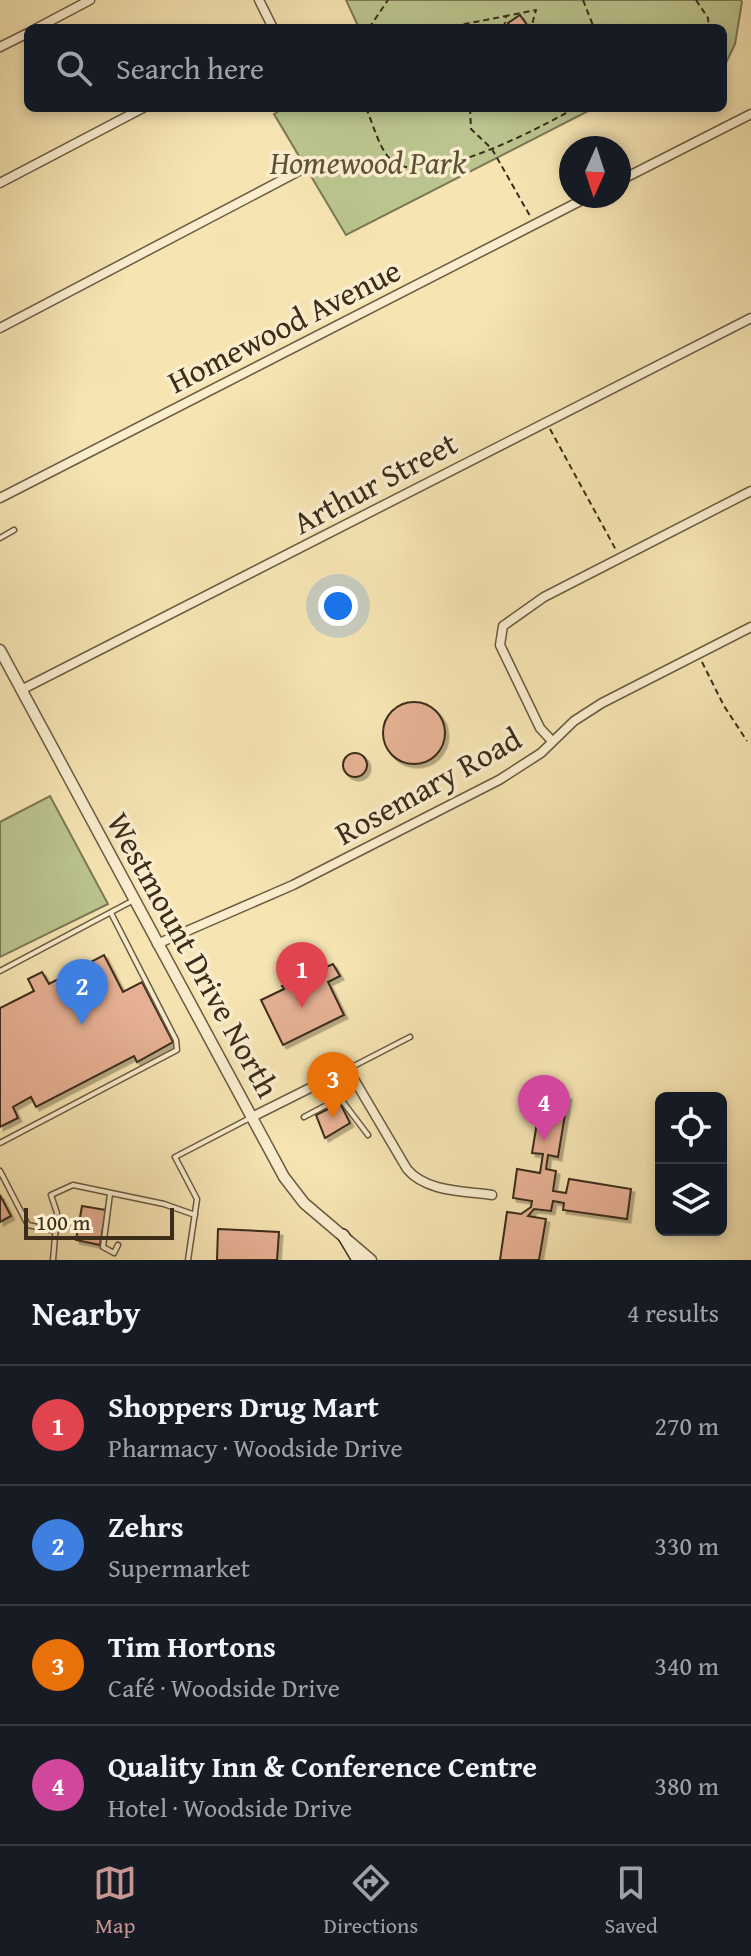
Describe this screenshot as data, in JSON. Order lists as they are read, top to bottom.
{
  "streets": {
    "street": [
      "Homewood Avenue",
      "Arthur Street",
      "Rosemary Road",
      "Westmount Drive North"
    ]
  },
  "crossings": [
    ["Arthur Street", "Westmount Drive North"],
    ["Rosemary Road", "Westmount Drive North"]
  ],
  "parks": ["Homewood Park"],
  "scale_bar": "100 m",
  "north": "bottom",
  "page": {
    "search": "Search here",
    "pins": [
      "1",
      "2",
      "3",
      "4"
    ],
    "scale": "100 m",
    "heading": ["Nearby", "4 results"],
    "list": [
      {
        "mark": "1",
        "name": "Shoppers Drug Mart",
        "note": "Pharmacy · Woodside Drive",
        "value": "270 m"
      },
      {
        "mark": "2",
        "name": "Zehrs",
        "note": "Supermarket",
        "value": "330 m"
      },
      {
        "mark": "3",
        "name": "Tim Hortons",
        "note": "Café · Woodside Drive",
        "value": "340 m"
      },
      {
        "mark": "4",
        "name": "Quality Inn & Conference Centre",
        "note": "Hotel · Woodside Drive",
        "value": "380 m"
      }
    ],
    "nav": ["Map", "Directions", "Saved"]
  }
}
